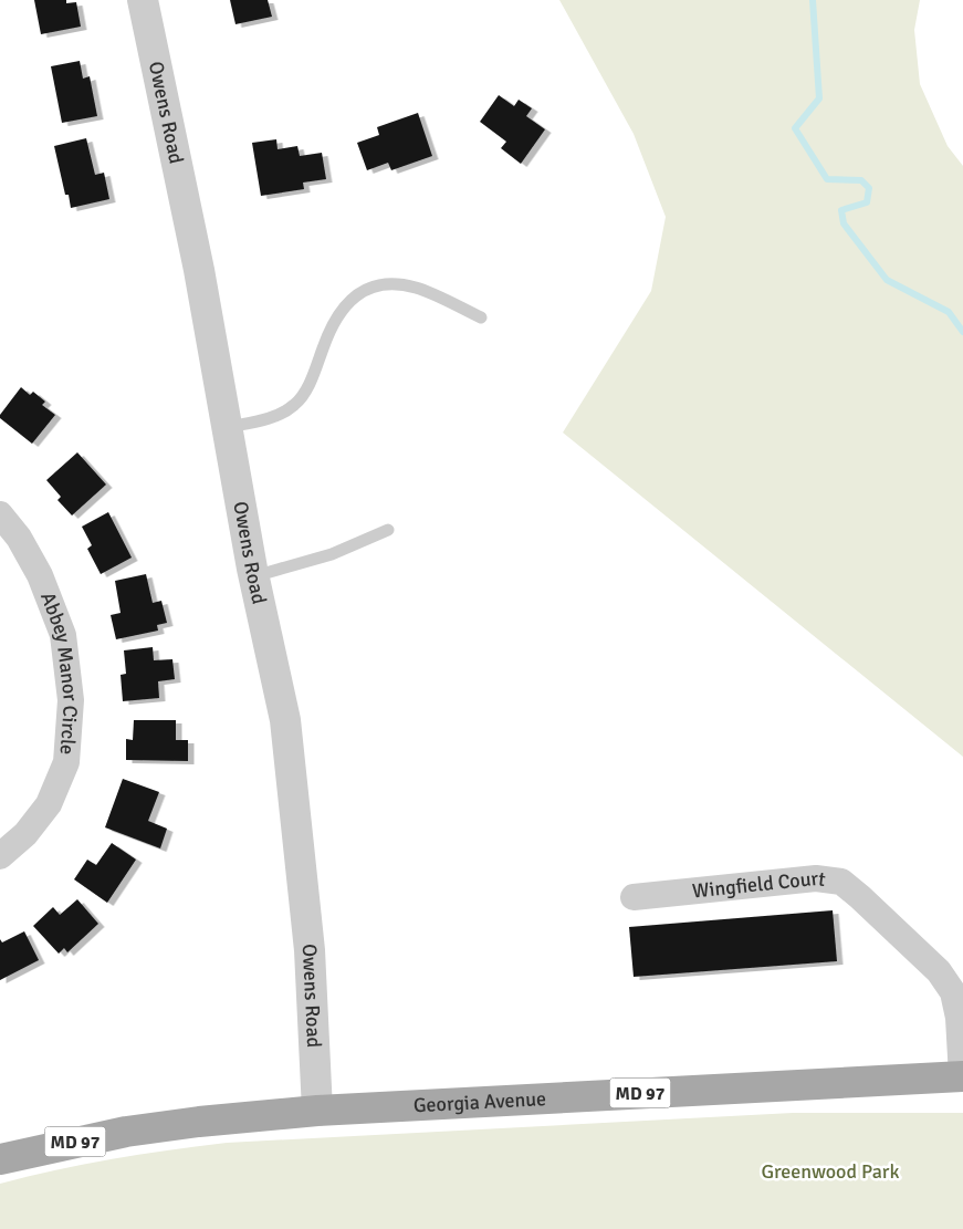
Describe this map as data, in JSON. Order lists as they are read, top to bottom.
{
  "streets": {
    "main road": ["MD 97", "Georgia Avenue"],
    "street": ["Owens Road", "Abbey Manor Circle", "Wingfield Court"]
  },
  "crossings": [
    ["Owens Road", "Georgia Avenue"],
    ["Wingfield Court", "Georgia Avenue"]
  ],
  "parks": ["Greenwood Park"]
}
